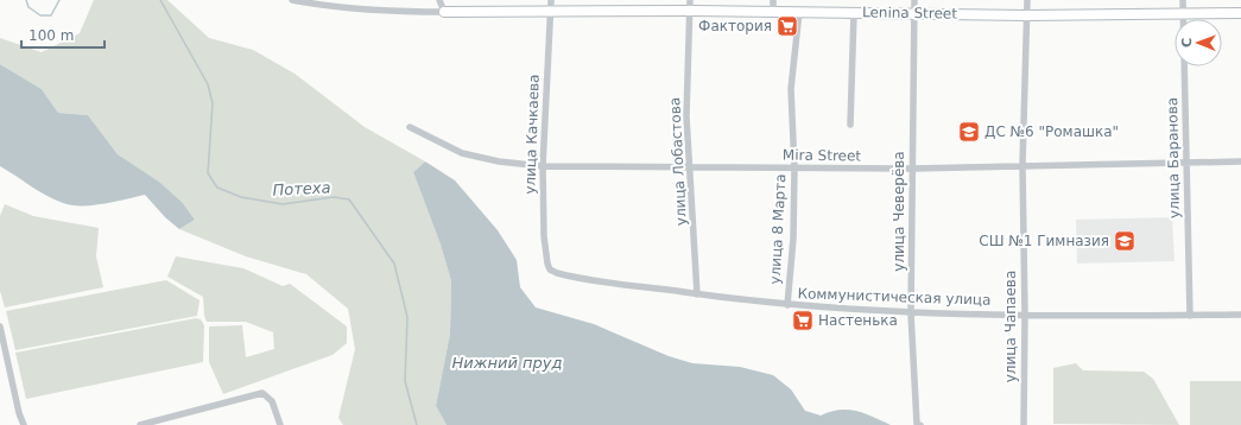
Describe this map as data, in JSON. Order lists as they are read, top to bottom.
{
  "streets": {
    "street": [
      "Lenina Street",
      "улица Качкаева",
      "Mira Street",
      "улица Баранова",
      "улица Лобастова",
      "улица Чеверёва",
      "улица 8 Марта",
      "Коммунистическая улица",
      "улица Чапаева"
    ]
  },
  "crossings": [
    ["Lenina Street", "улица Качкаева"],
    ["Lenina Street", "улица Баранова"],
    ["Lenina Street", "улица Лобастова"],
    ["Lenina Street", "улица Чеверёва"],
    ["Lenina Street", "улица 8 Марта"],
    ["Lenina Street", "улица Чапаева"],
    ["улица Качкаева", "Mira Street"],
    ["улица Качкаева", "Коммунистическая улица"],
    ["Mira Street", "улица Баранова"],
    ["Mira Street", "улица Лобастова"],
    ["Mira Street", "улица Чеверёва"],
    ["Mira Street", "улица 8 Марта"],
    ["Mira Street", "улица Чапаева"],
    ["улица Баранова", "Коммунистическая улица"],
    ["улица Лобастова", "Коммунистическая улица"],
    ["улица Чеверёва", "Коммунистическая улица"],
    ["улица 8 Марта", "Коммунистическая улица"],
    ["Коммунистическая улица", "улица Чапаева"]
  ],
  "water": ["Потеха", "Нижний пруд"],
  "places": {
    "supermarket": ["Фактория", "Настенька"],
    "school or university": ["ДС №6 \"Ромашка\"", "СШ №1 Гимназия"]
  },
  "scale_bar": "100 m",
  "north": "left"
}
